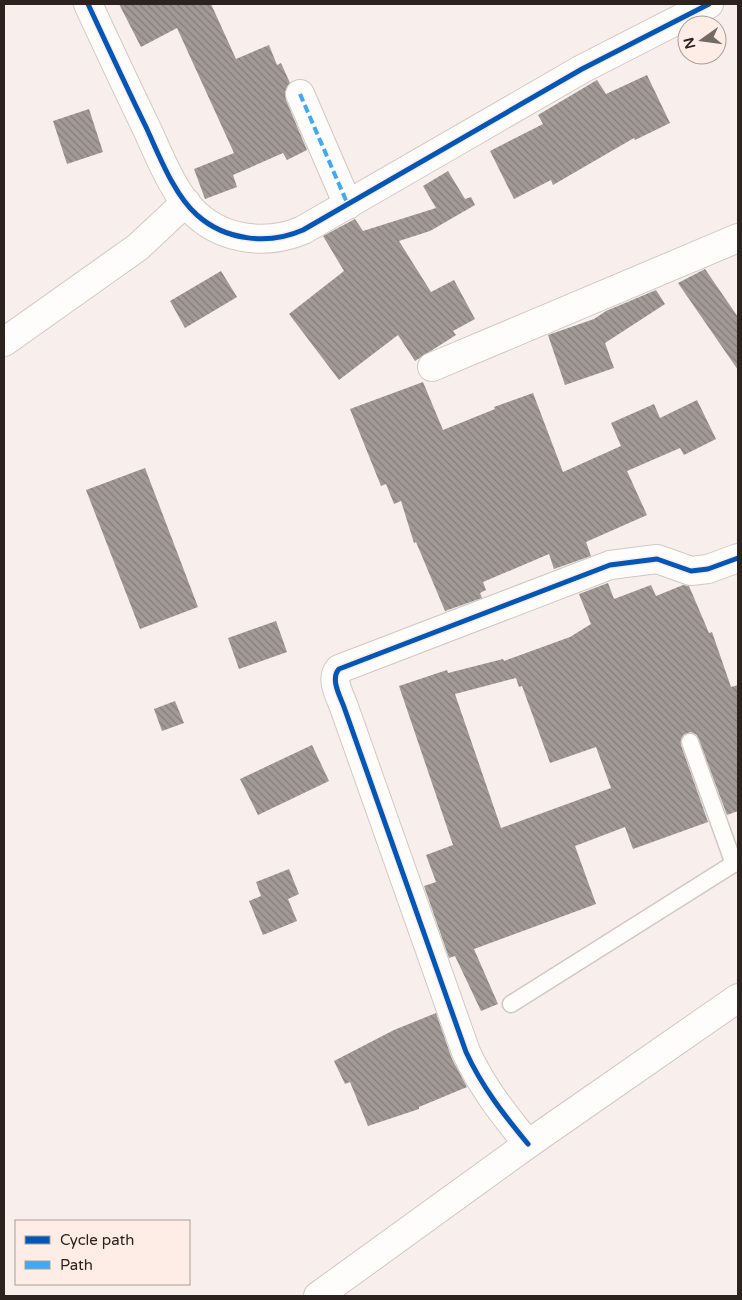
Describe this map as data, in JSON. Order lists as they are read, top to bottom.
{
  "legend": ["Cycle path", "Path"],
  "north": "left"
}
